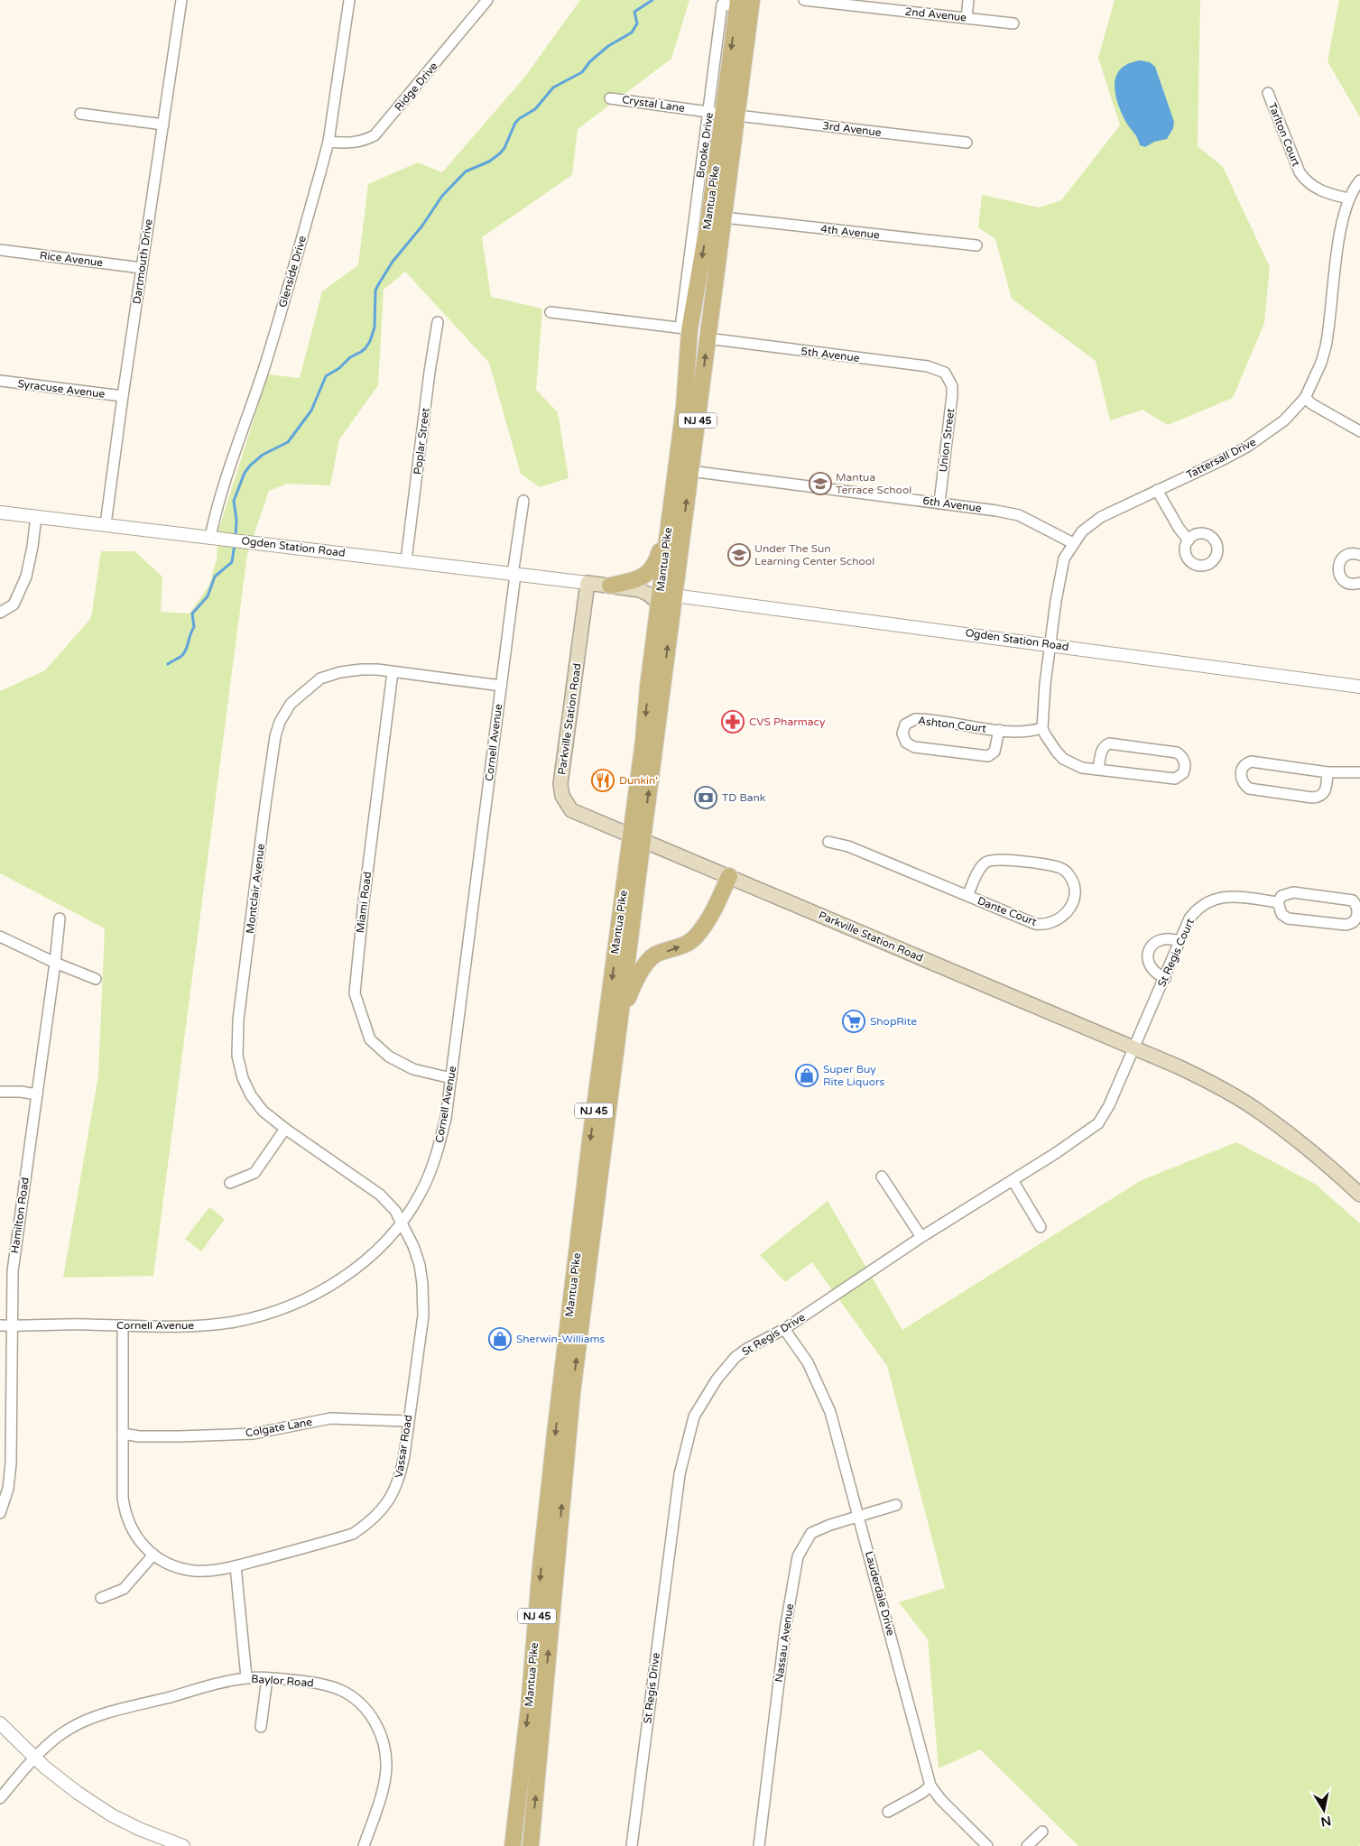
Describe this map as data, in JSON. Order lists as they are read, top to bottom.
{
  "streets": {
    "main road": ["Mantua Pike", "NJ 45", "Parkville Station Road"],
    "street": [
      "2nd Avenue",
      "Ridge Drive",
      "Crystal Lane",
      "3rd Avenue",
      "Tarlton Court",
      "4th Avenue",
      "Rice Avenue",
      "Dartmouth Drive",
      "Glenside Drive",
      "5th Avenue",
      "Syracuse Avenue",
      "Union Street",
      "Poplar Street",
      "Tattersall Drive",
      "6th Avenue",
      "Ogden Station Road",
      "Ashton Court",
      "Cornell Avenue",
      "Montclair Avenue",
      "Miami Road",
      "Dante Court",
      "St Regis Court",
      "Hamilton Road",
      "St Regis Drive",
      "Colgate Lane",
      "Vassar Road",
      "Lauderdale Drive",
      "Nassau Avenue",
      "Baylor Road"
    ]
  },
  "crossings": [
    ["Ridge Drive", "Glenside Drive"],
    ["Crystal Lane", "3rd Avenue"],
    ["Crystal Lane", "Mantua Pike"],
    ["3rd Avenue", "Mantua Pike"],
    ["Tarlton Court", "Tattersall Drive"],
    ["Mantua Pike", "4th Avenue"],
    ["Mantua Pike", "5th Avenue"],
    ["Mantua Pike", "6th Avenue"],
    ["Mantua Pike", "Ogden Station Road"],
    ["Mantua Pike", "Parkville Station Road"],
    ["Rice Avenue", "Dartmouth Drive"],
    ["Dartmouth Drive", "Syracuse Avenue"],
    ["Dartmouth Drive", "Ogden Station Road"],
    ["Glenside Drive", "Ogden Station Road"],
    ["5th Avenue", "Union Street"],
    ["Union Street", "6th Avenue"],
    ["Poplar Street", "Ogden Station Road"],
    ["Tattersall Drive", "6th Avenue"],
    ["Tattersall Drive", "Ogden Station Road"],
    ["Tattersall Drive", "Ashton Court"],
    ["Ogden Station Road", "Parkville Station Road"],
    ["Ogden Station Road", "Cornell Avenue"],
    ["Parkville Station Road", "St Regis Court"],
    ["Parkville Station Road", "St Regis Drive"],
    ["Cornell Avenue", "Montclair Avenue"],
    ["Cornell Avenue", "Miami Road"],
    ["Cornell Avenue", "Hamilton Road"],
    ["Cornell Avenue", "Vassar Road"],
    ["Montclair Avenue", "Miami Road"],
    ["Montclair Avenue", "Vassar Road"],
    ["St Regis Court", "St Regis Drive"],
    ["St Regis Drive", "Lauderdale Drive"],
    ["Colgate Lane", "Vassar Road"],
    ["Lauderdale Drive", "Nassau Avenue"]
  ],
  "places": {
    "school or university": ["Mantua Terrace School", "Under The Sun Learning Center School"],
    "pharmacy": ["CVS Pharmacy"],
    "restaurant": ["Dunkin'"],
    "bank": ["TD Bank"],
    "supermarket": ["ShopRite"],
    "shop": ["Super Buy Rite Liquors", "Sherwin-Williams"]
  },
  "north": "bottom"
}
